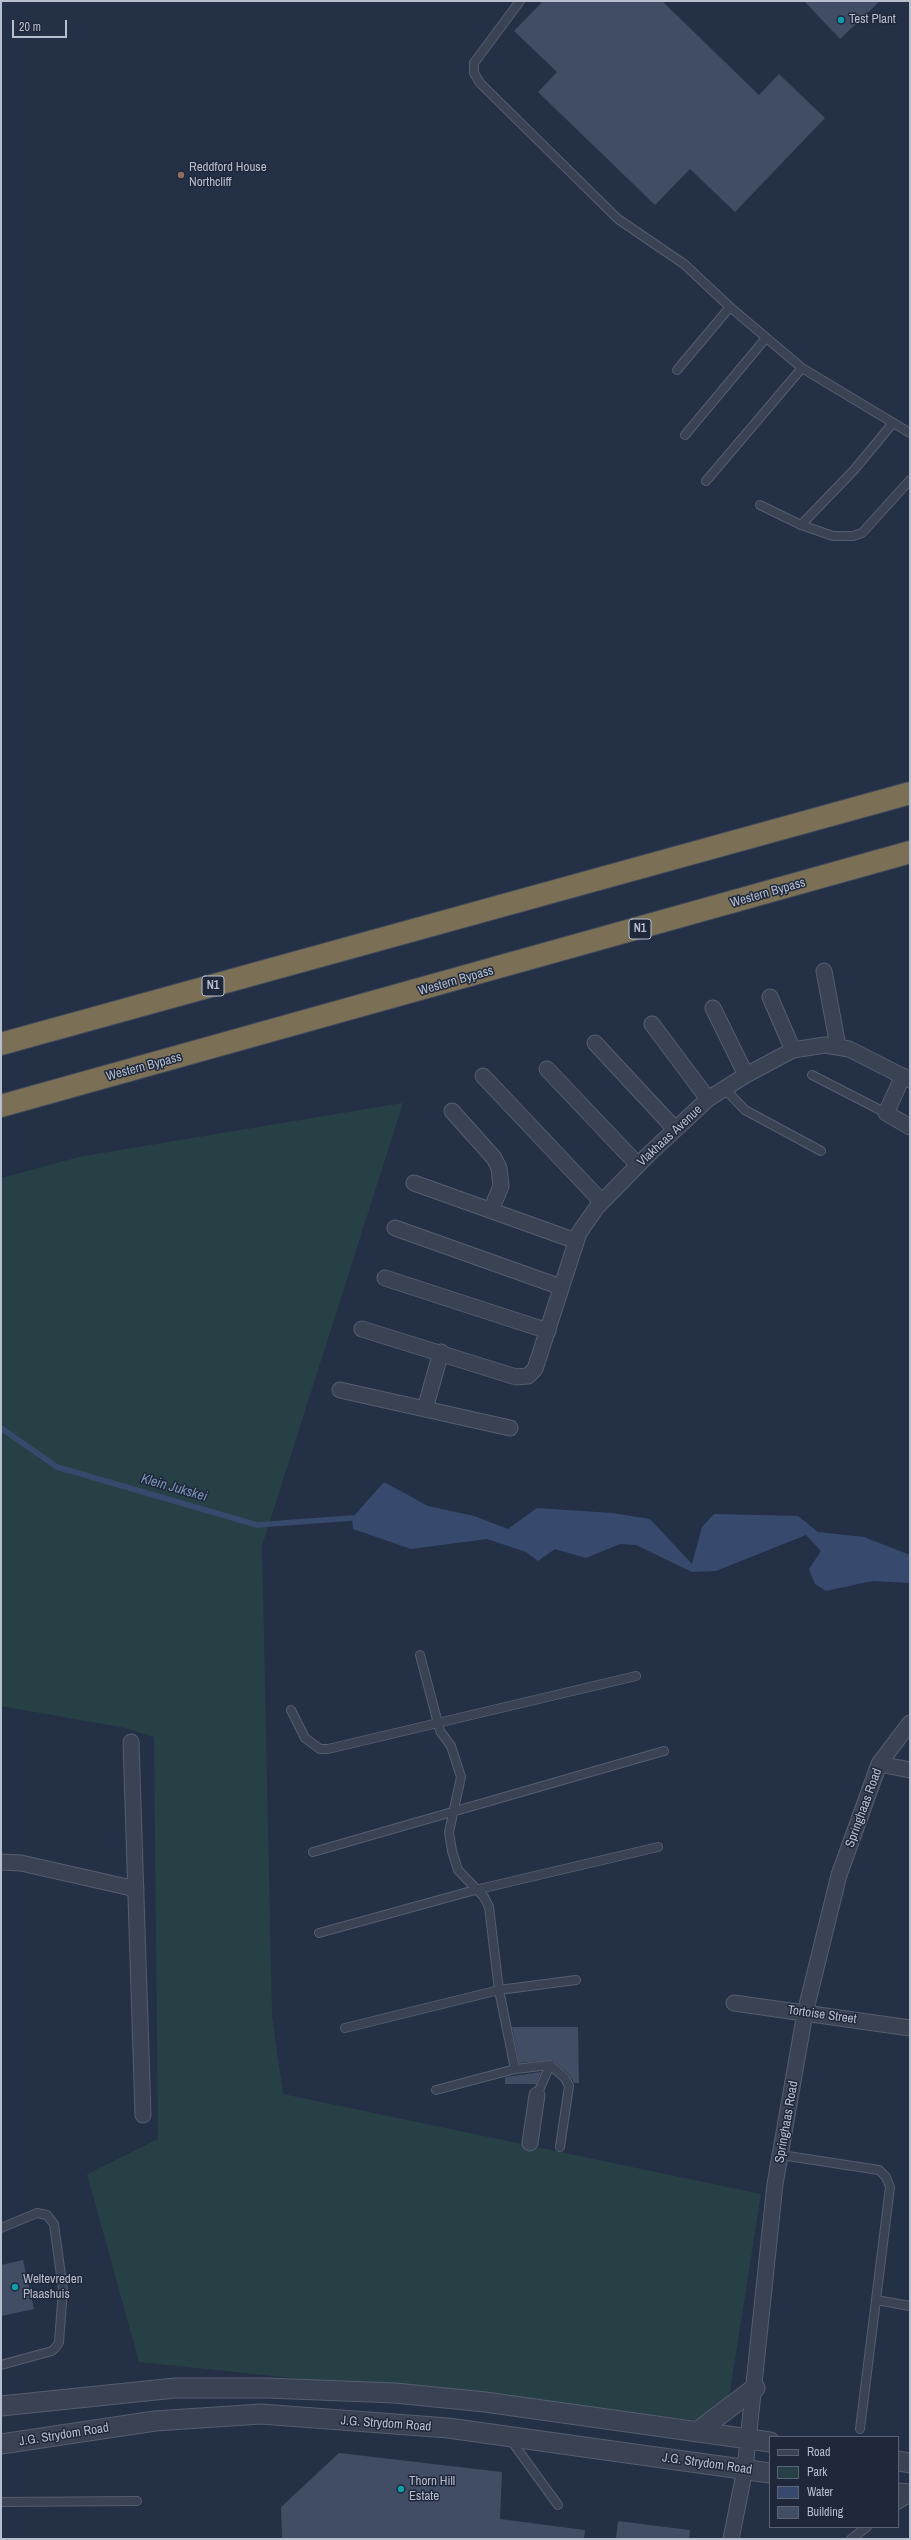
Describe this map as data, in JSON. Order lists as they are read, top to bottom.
{
  "streets": {
    "highway": ["Western Bypass", "N1"],
    "street": [
      "Vlakhaas Avenue",
      "Springhaas Road",
      "Tortoise Street",
      "J.G. Strydom Road"
    ]
  },
  "crossings": [
    ["Springhaas Road", "Tortoise Street"],
    ["Springhaas Road", "J.G. Strydom Road"]
  ],
  "water": ["Klein Jukskei"],
  "places": [
    "Test Plant",
    "Reddford House Northcliff",
    "Weltevreden Plaashuis",
    "Thorn Hill Estate"
  ],
  "legend": [
    "Road",
    "Park",
    "Water",
    "Building"
  ],
  "scale_bar": "20 m"
}
